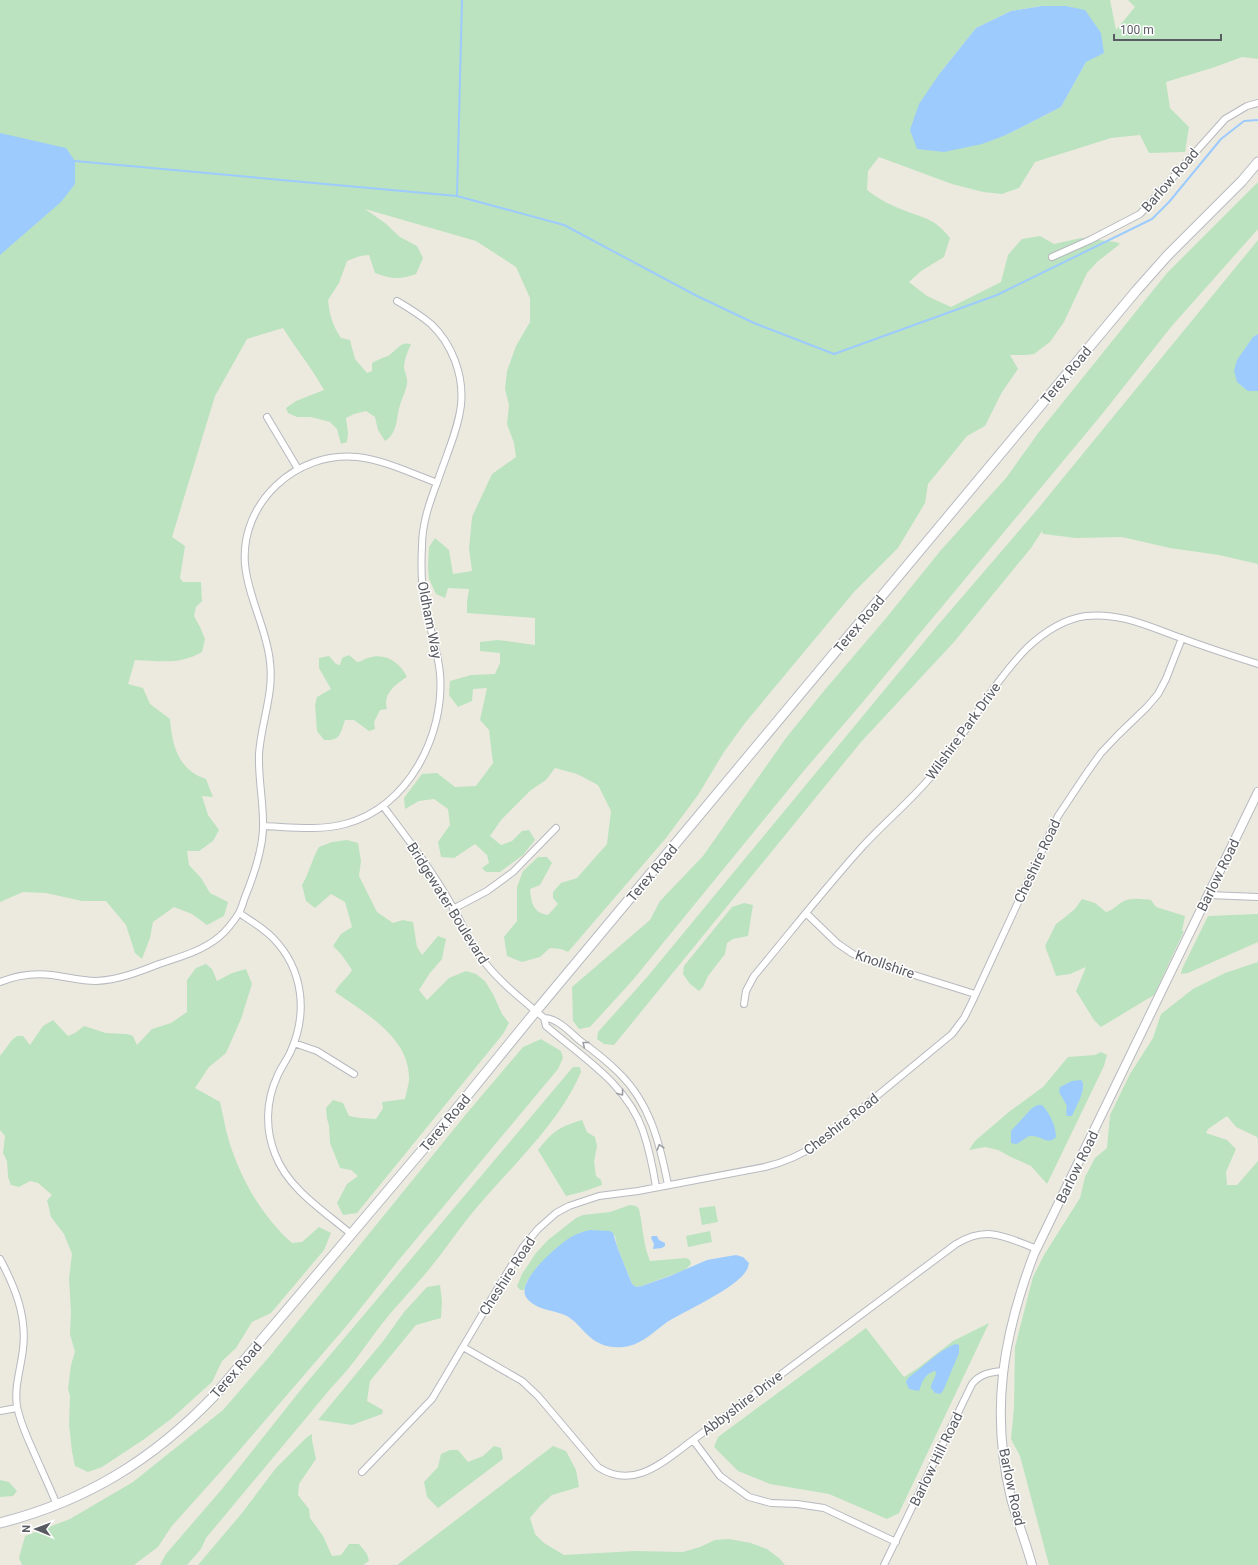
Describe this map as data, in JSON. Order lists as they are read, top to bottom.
{
  "streets": {
    "main road": ["Terex Road"],
    "street": [
      "Barlow Road",
      "Oldham Way",
      "Wilshire Park Drive",
      "Cheshire Road",
      "Bridgewater Boulevard",
      "Knollshire",
      "Abbyshire Drive",
      "Barlow Hill Road"
    ]
  },
  "crossings": [
    ["Barlow Road", "Abbyshire Drive"],
    ["Barlow Road", "Barlow Hill Road"],
    ["Terex Road", "Bridgewater Boulevard"],
    ["Oldham Way", "Bridgewater Boulevard"],
    ["Wilshire Park Drive", "Cheshire Road"],
    ["Wilshire Park Drive", "Knollshire"],
    ["Cheshire Road", "Knollshire"],
    ["Cheshire Road", "Abbyshire Drive"]
  ],
  "scale_bar": "100 m",
  "north": "left"
}
